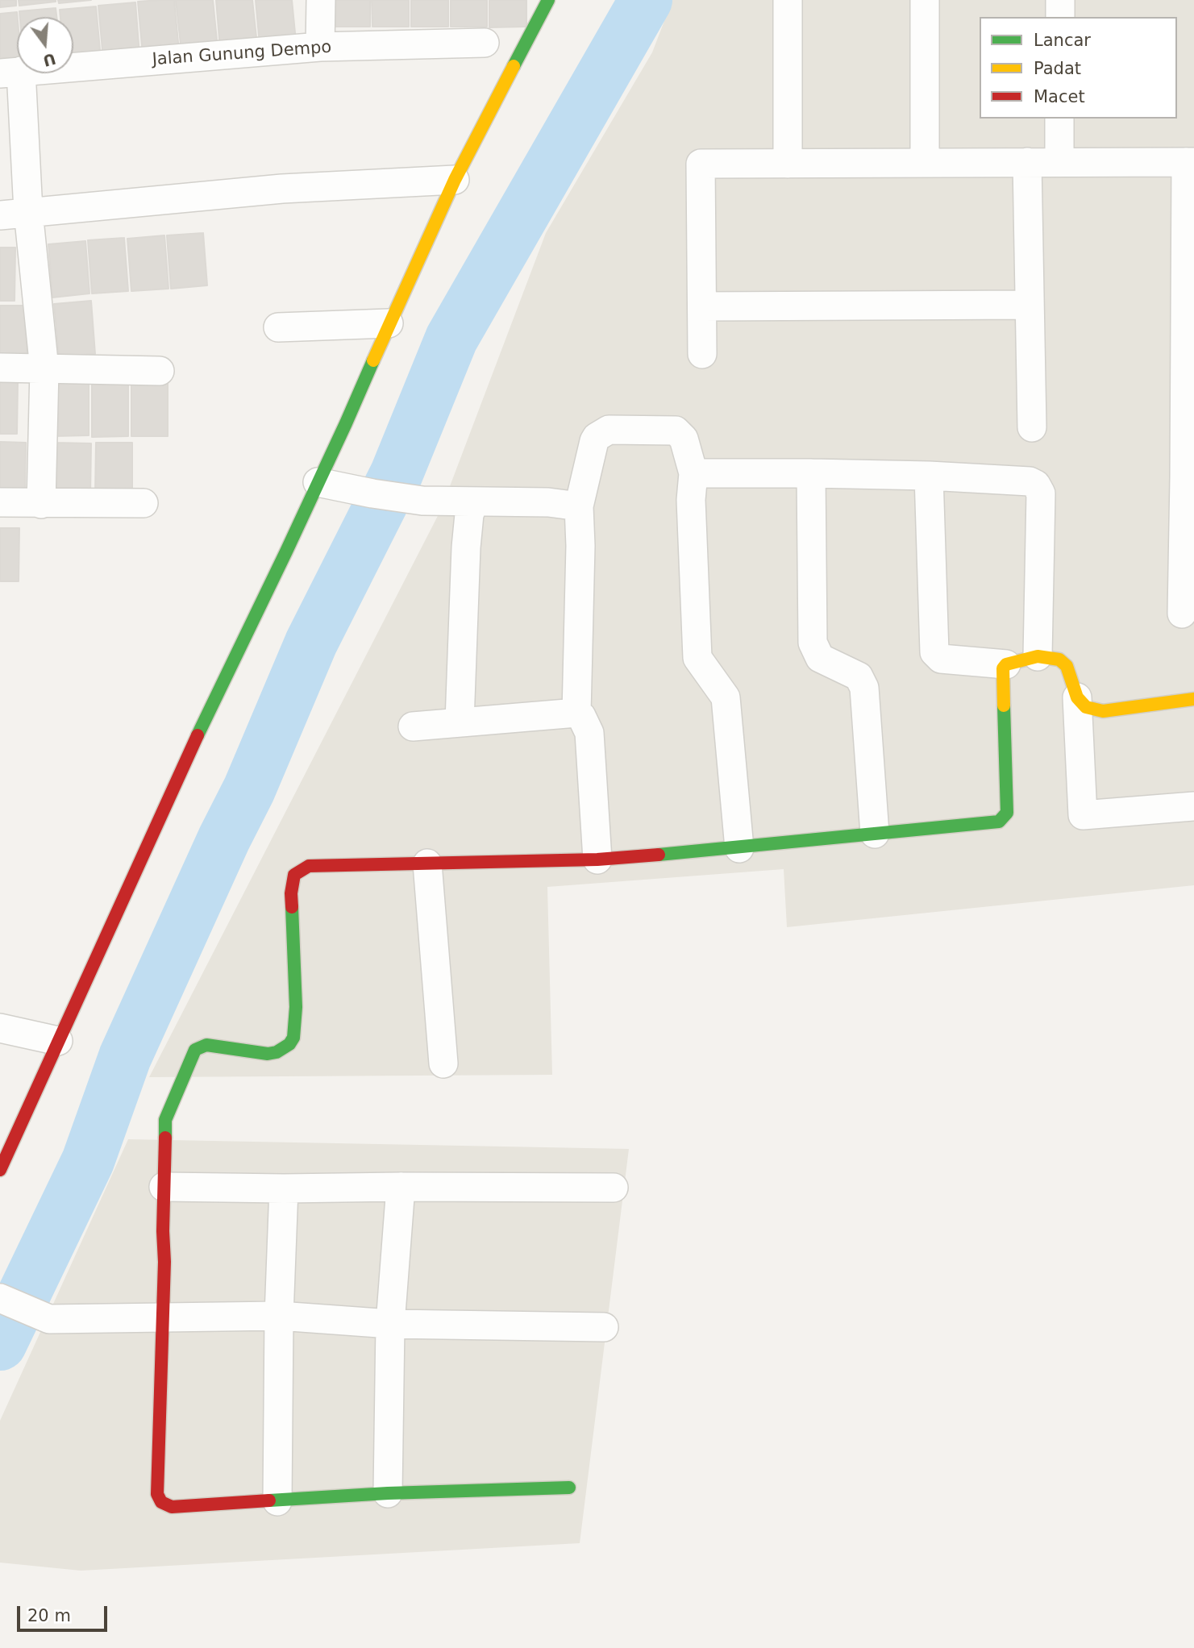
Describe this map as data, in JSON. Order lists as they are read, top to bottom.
{
  "streets": {
    "street": ["Jalan Gunung Dempo"]
  },
  "legend": ["Lancar", "Padat", "Macet"],
  "scale_bar": "20 m",
  "north": "bottom"
}
